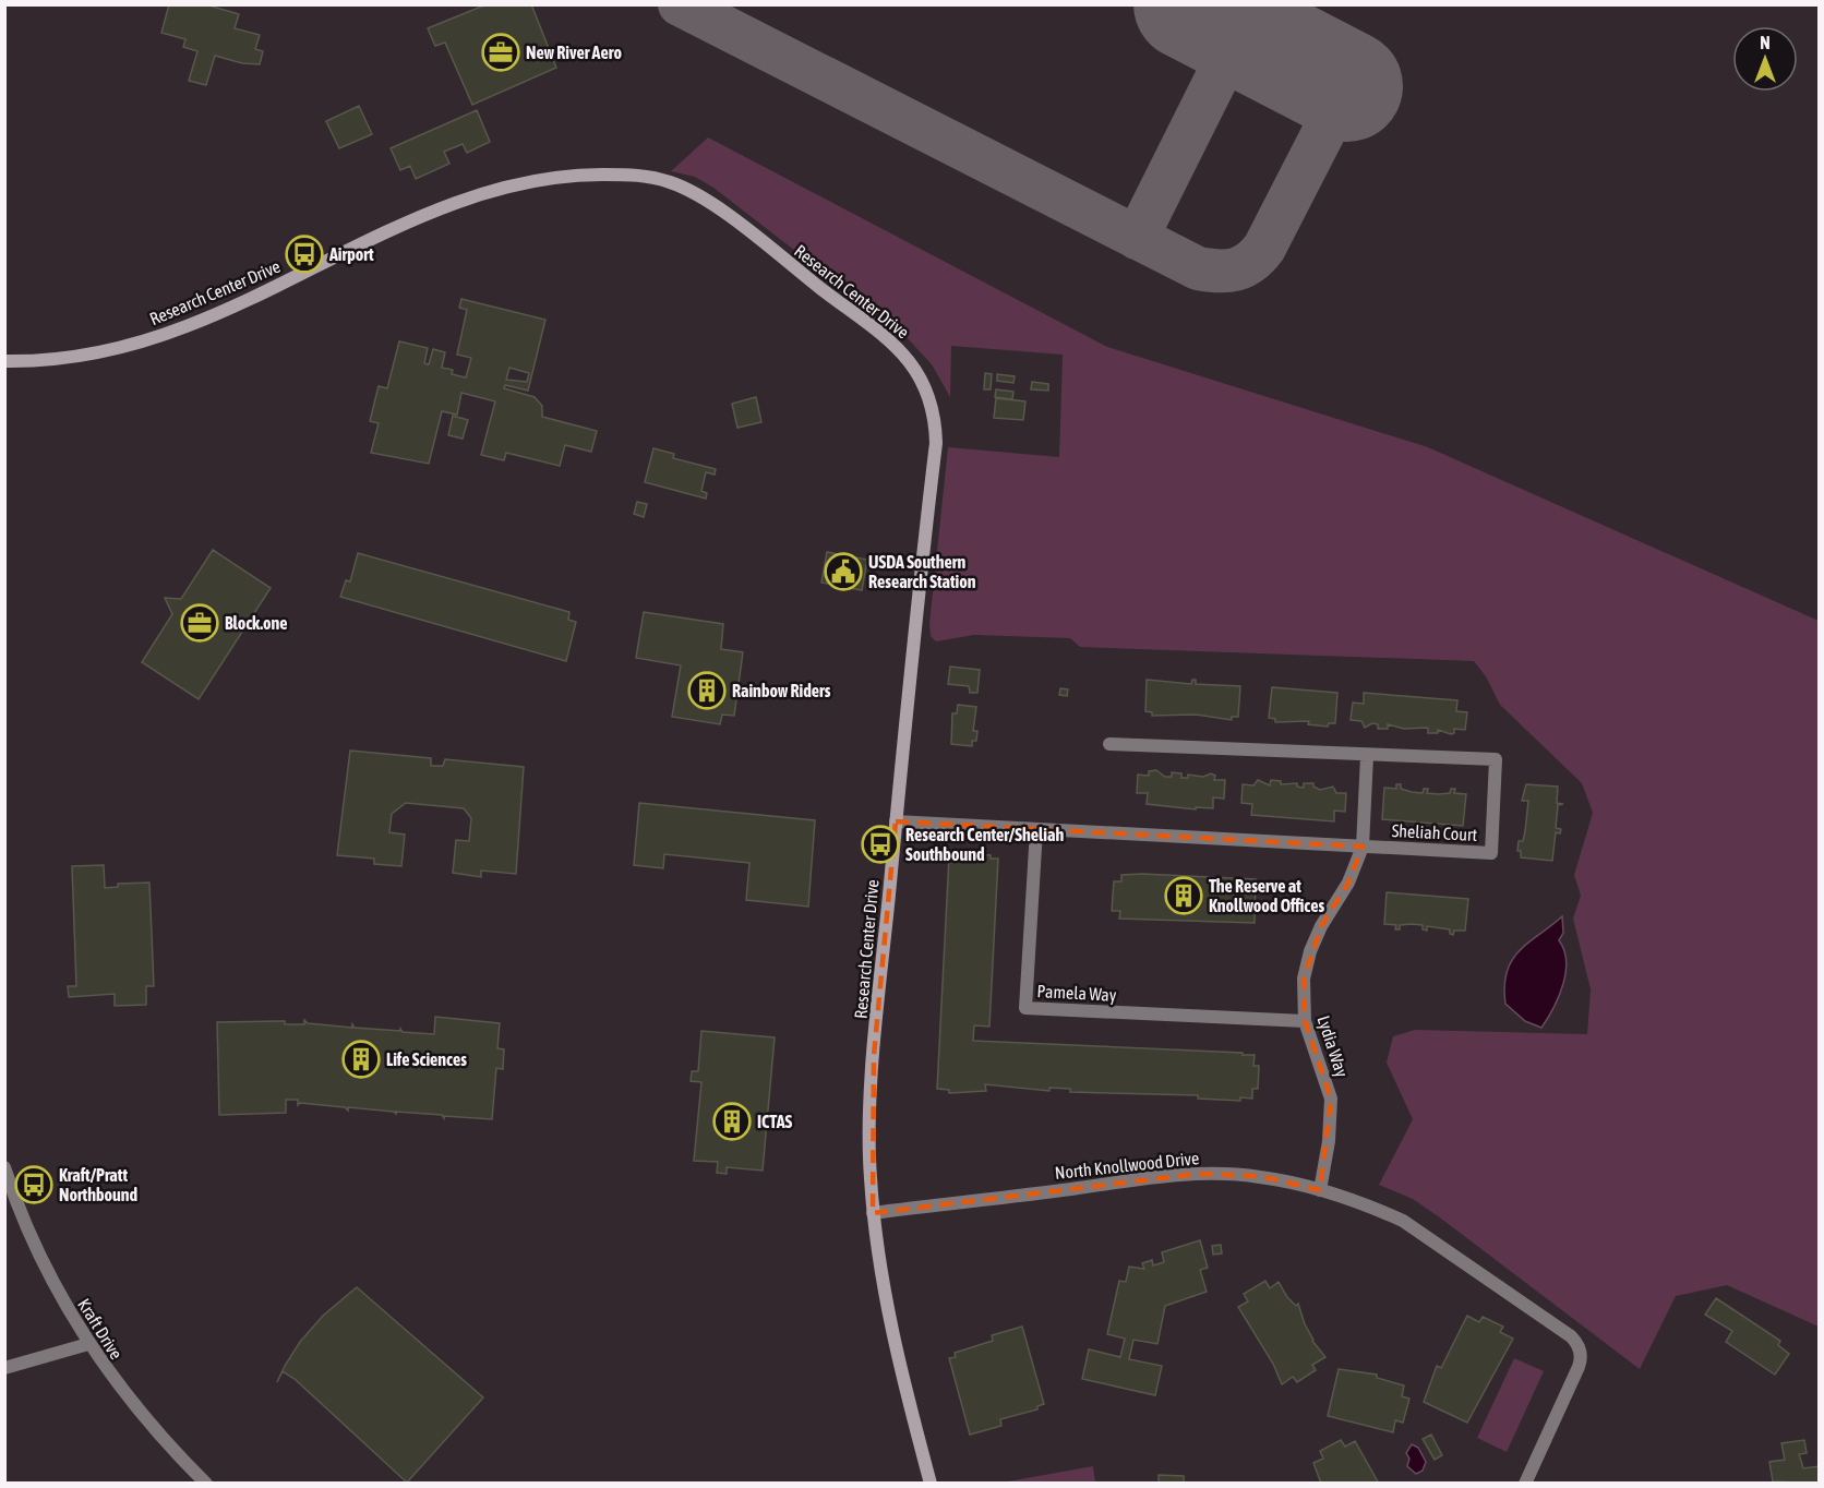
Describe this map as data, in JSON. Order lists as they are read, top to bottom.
{
  "streets": {
    "main road": ["Research Center Drive"],
    "street": [
      "Sheliah Court",
      "Pamela Way",
      "Lydia Way",
      "North Knollwood Drive",
      "Kraft Drive"
    ]
  },
  "crossings": [
    ["Research Center Drive", "Sheliah Court"],
    ["Research Center Drive", "North Knollwood Drive"],
    ["Sheliah Court", "Pamela Way"],
    ["Sheliah Court", "Lydia Way"],
    ["Pamela Way", "Lydia Way"],
    ["Lydia Way", "North Knollwood Drive"]
  ],
  "places": {
    "office": ["New River Aero", "Block.one"],
    "bus stop": ["Airport", "Research Center/Sheliah Southbound", "Kraft/Pratt Northbound"],
    "public building": ["USDA Southern Research Station"],
    "building": [
      "Rainbow Riders",
      "The Reserve at Knollwood Offices",
      "Life Sciences",
      "ICTAS"
    ]
  },
  "north": "top"
}
